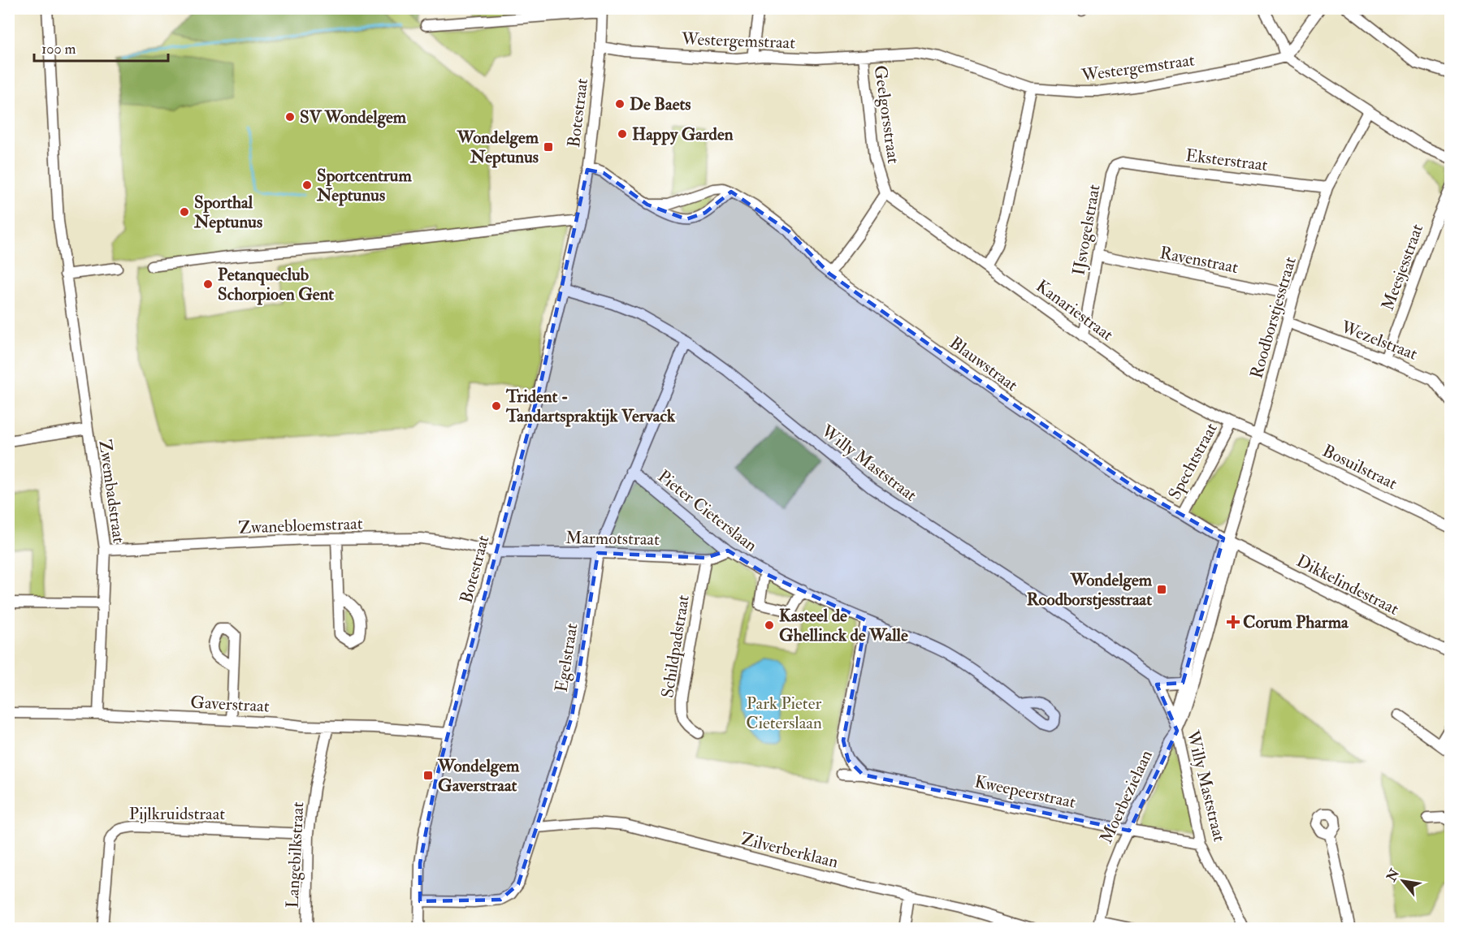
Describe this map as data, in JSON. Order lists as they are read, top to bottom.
{
  "streets": {
    "street": [
      "Westergemstraat",
      "Botestraat",
      "Geelgorsstraat",
      "Eksterstraat",
      "IJsvogelstraat",
      "Ravenstraat",
      "Meesjesstraat",
      "Kanariestraat",
      "Roodborstjesstraat",
      "Wezelstraat",
      "Blauwstraat",
      "Spechtstraat",
      "Willy Maststraat",
      "Bosuilstraat",
      "Zwembadstraat",
      "Pieter Cieterslaan",
      "Zwanebloemstraat",
      "Marmotstraat",
      "Dikkelindestraat",
      "Schildpadstraat",
      "Egelstraat",
      "Gaverstraat",
      "Kweepeerstraat",
      "Moerbezielaan",
      "Pijlkruidstraat",
      "Zilverberklaan",
      "Langebilkstraat"
    ]
  },
  "crossings": [
    ["Westergemstraat", "Botestraat"],
    ["Westergemstraat", "Geelgorsstraat"],
    ["Botestraat", "Willy Maststraat"],
    ["Botestraat", "Zwanebloemstraat"],
    ["Botestraat", "Marmotstraat"],
    ["Botestraat", "Egelstraat"],
    ["Botestraat", "Gaverstraat"],
    ["Geelgorsstraat", "Kanariestraat"],
    ["Eksterstraat", "IJsvogelstraat"],
    ["Eksterstraat", "Roodborstjesstraat"],
    ["IJsvogelstraat", "Ravenstraat"],
    ["IJsvogelstraat", "Kanariestraat"],
    ["Ravenstraat", "Roodborstjesstraat"],
    ["Meesjesstraat", "Wezelstraat"],
    ["Kanariestraat", "Roodborstjesstraat"],
    ["Kanariestraat", "Spechtstraat"],
    ["Kanariestraat", "Bosuilstraat"],
    ["Roodborstjesstraat", "Wezelstraat"],
    ["Roodborstjesstraat", "Blauwstraat"],
    ["Roodborstjesstraat", "Willy Maststraat"],
    ["Roodborstjesstraat", "Bosuilstraat"],
    ["Roodborstjesstraat", "Dikkelindestraat"],
    ["Roodborstjesstraat", "Moerbezielaan"],
    ["Blauwstraat", "Spechtstraat"],
    ["Blauwstraat", "Dikkelindestraat"],
    ["Willy Maststraat", "Egelstraat"],
    ["Willy Maststraat", "Kweepeerstraat"],
    ["Willy Maststraat", "Moerbezielaan"],
    ["Zwembadstraat", "Zwanebloemstraat"],
    ["Zwembadstraat", "Gaverstraat"],
    ["Pieter Cieterslaan", "Marmotstraat"],
    ["Pieter Cieterslaan", "Egelstraat"],
    ["Zwanebloemstraat", "Marmotstraat"],
    ["Marmotstraat", "Schildpadstraat"],
    ["Marmotstraat", "Egelstraat"],
    ["Egelstraat", "Zilverberklaan"],
    ["Gaverstraat", "Langebilkstraat"],
    ["Kweepeerstraat", "Moerbezielaan"],
    ["Pijlkruidstraat", "Langebilkstraat"]
  ],
  "parks": ["Park Pieter Cieterslaan"],
  "places": {
    "other": [
      "De Baets",
      "SV Wondelgem",
      "Happy Garden",
      "Sportcentrum Neptunus",
      "Sporthal Neptunus",
      "Petanqueclub Schorpioen Gent",
      "Trident - Tandartspraktijk Vervack",
      "Kasteel de Ghellinck de Walle"
    ],
    "transit": ["Wondelgem Neptunus", "Wondelgem Roodborstjesstraat", "Wondelgem Gaverstraat"],
    "health": ["Corum Pharma"]
  },
  "scale_bar": "100 m",
  "north": "top left"
}
